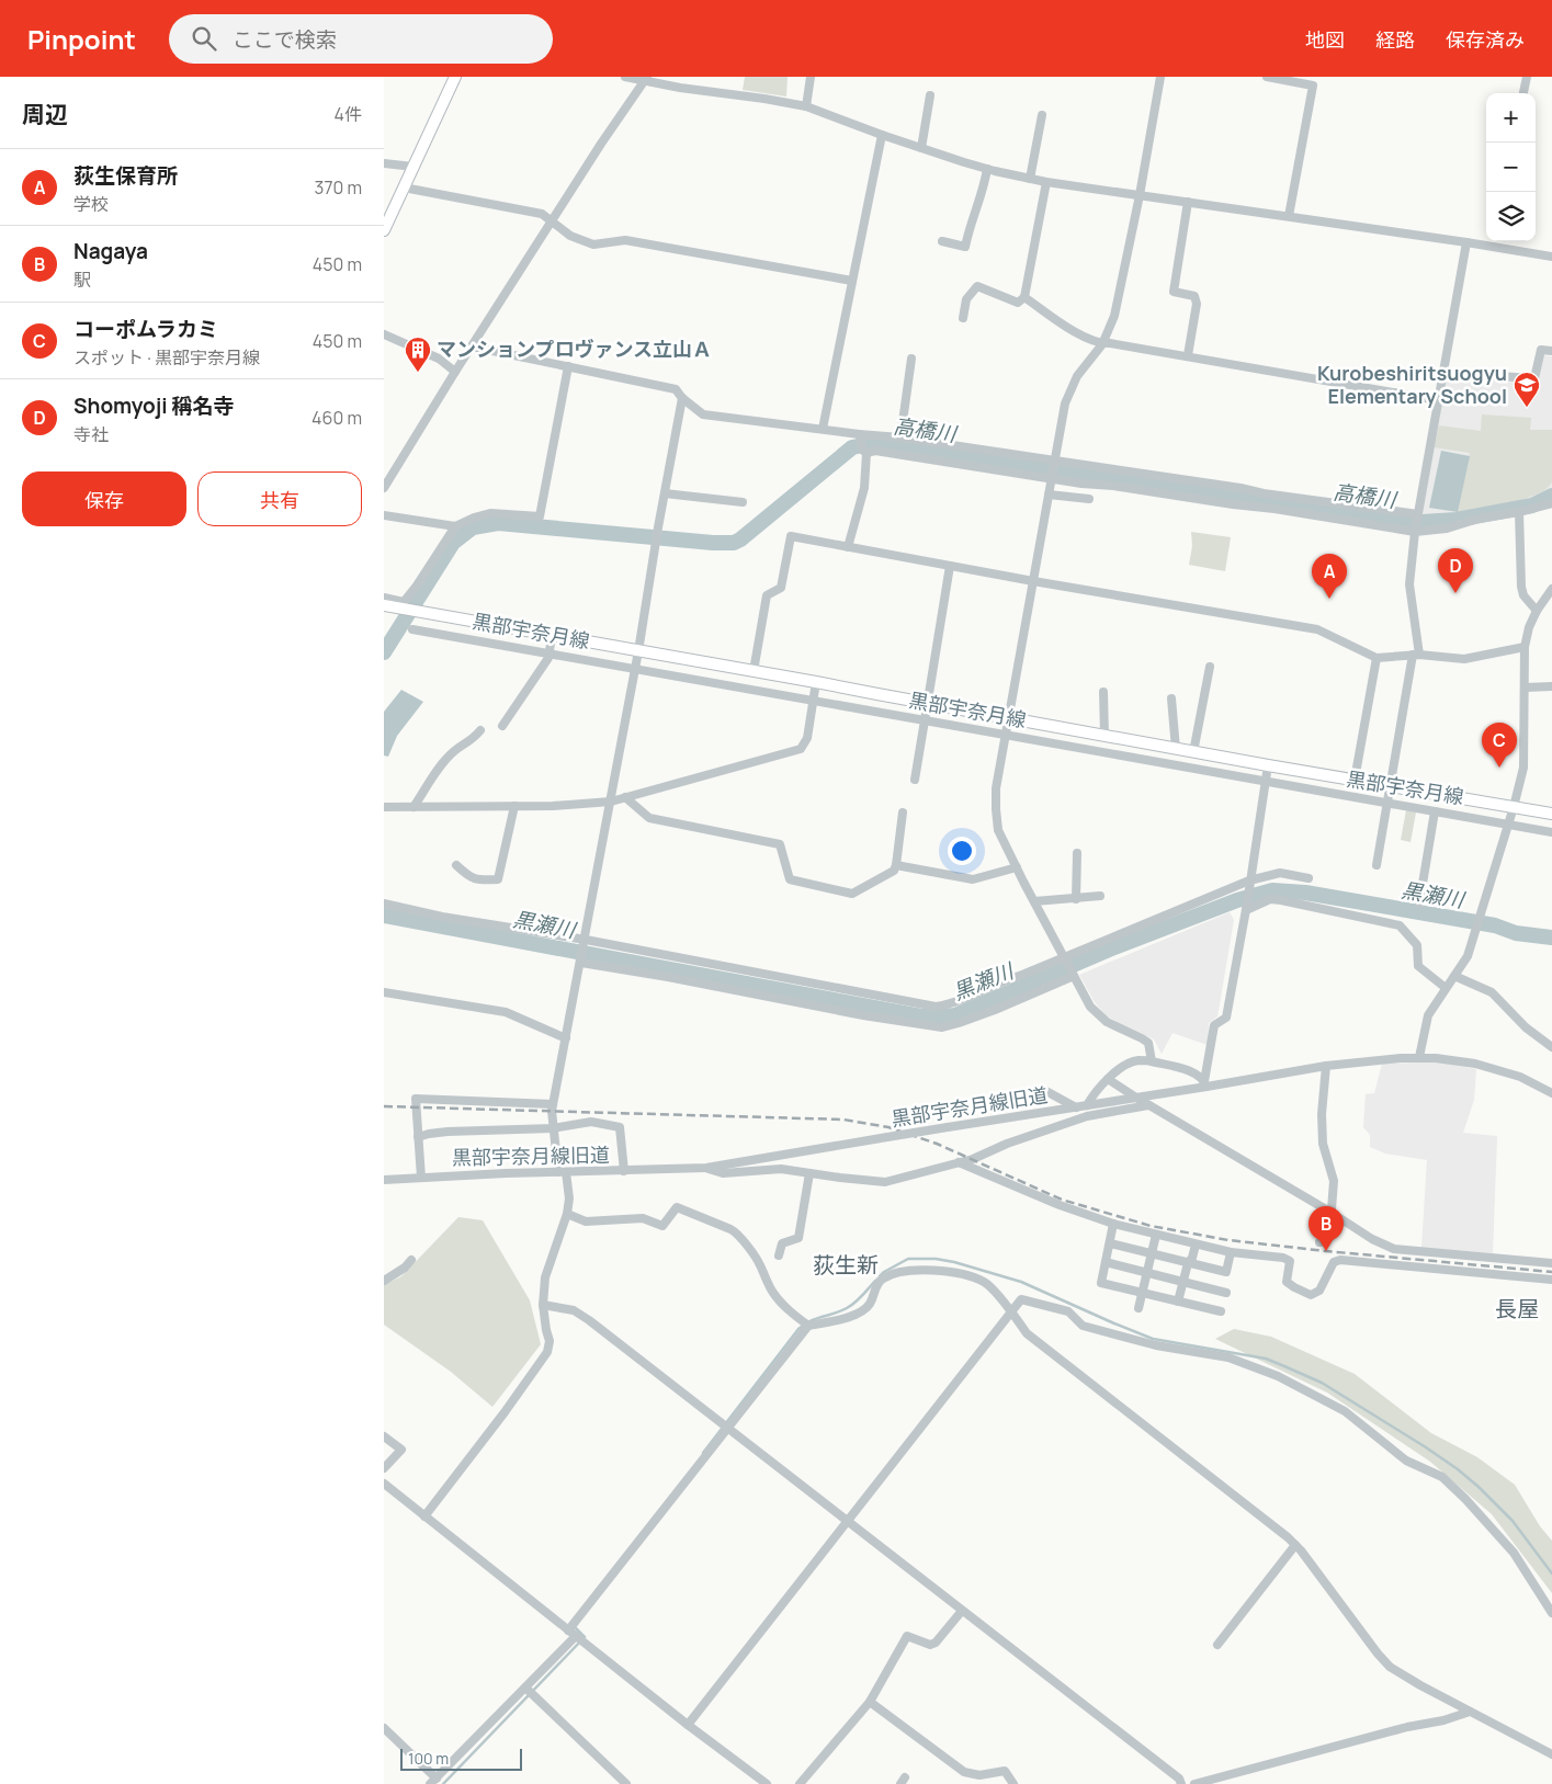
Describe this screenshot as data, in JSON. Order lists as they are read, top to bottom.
{
  "streets": {
    "main road": ["黒部宇奈月線"],
    "street": ["黒部宇奈月線旧道"]
  },
  "districts": ["荻生新", "長屋"],
  "water": ["高橋川", "黒瀬川"],
  "places": {
    "building": ["マンションプロヴァンス立山Ａ"],
    "school or university": ["Kurobeshiritsuogyu Elementary School"]
  },
  "scale_bar": "100 m",
  "page": {
    "header": "Pinpoint",
    "search": "ここで検索",
    "nav": ["地図", "経路", "保存済み"],
    "heading": ["周辺", "4件"],
    "map_buttons": ["+", "−"],
    "list": [
      {
        "mark": "A",
        "name": "荻生保育所",
        "note": "学校",
        "value": "370 m"
      },
      {
        "mark": "B",
        "name": "Nagaya",
        "note": "駅",
        "value": "450 m"
      },
      {
        "mark": "C",
        "name": "コーポムラカミ",
        "note": "スポット · 黒部宇奈月線",
        "value": "450 m"
      },
      {
        "mark": "D",
        "name": "Shomyoji 稱名寺",
        "note": "寺社",
        "value": "460 m"
      }
    ],
    "buttons": ["保存", "共有"],
    "pins": [
      "D",
      "A",
      "C",
      "B"
    ],
    "scale": "100 m"
  }
}
